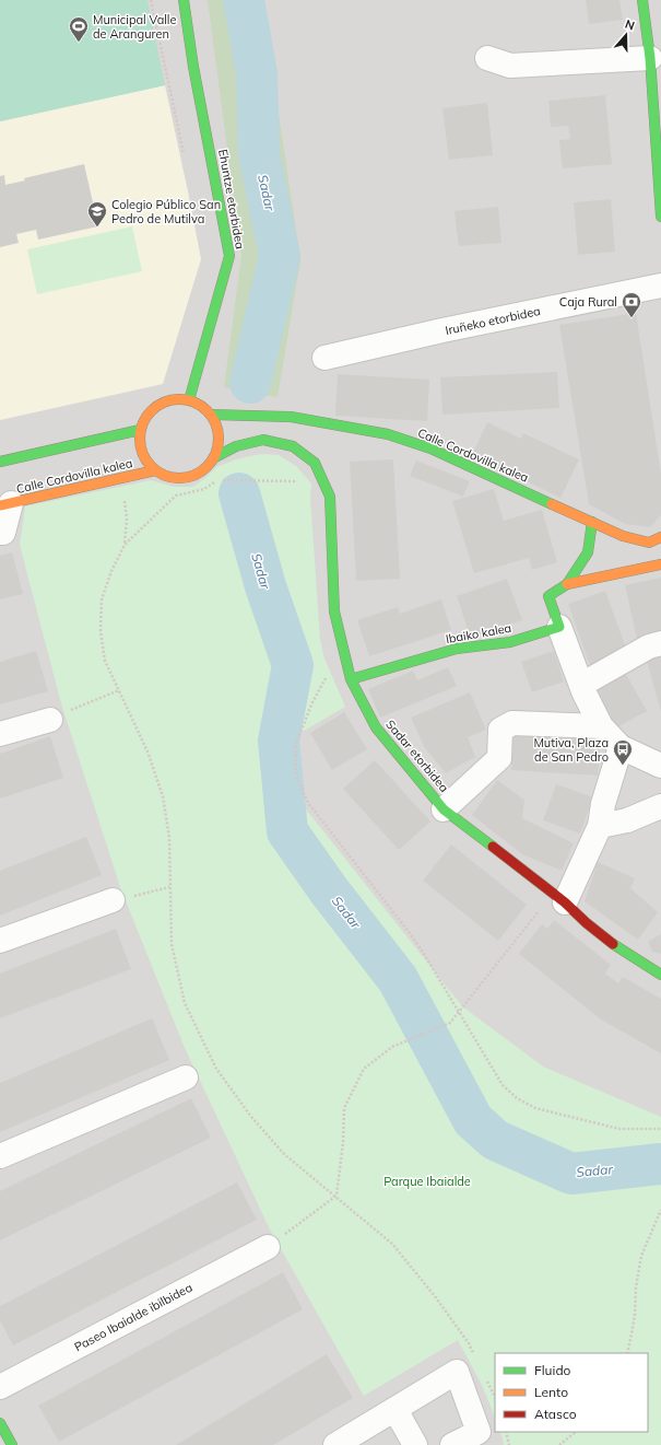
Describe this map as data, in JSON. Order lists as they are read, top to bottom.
{
  "streets": {
    "street": [
      "Ehuntze etorbidea",
      "Iruñeko etorbidea",
      "Calle Cordovilla kalea",
      "Ibaiko kalea",
      "Sadar etorbidea",
      "Paseo Ibaialde ibilbidea"
    ]
  },
  "crossings": [
    ["Ehuntze etorbidea", "Calle Cordovilla kalea"],
    ["Ehuntze etorbidea", "Sadar etorbidea"],
    ["Calle Cordovilla kalea", "Sadar etorbidea"],
    ["Ibaiko kalea", "Sadar etorbidea"]
  ],
  "water": ["Sadar"],
  "parks": ["Parque Ibaialde"],
  "places": {
    "sports": ["Municipal Valle de Aranguren"],
    "school or university": ["Colegio Público San Pedro de Mutilva"],
    "bank": ["Caja Rural"],
    "bus stop": ["Mutiva, Plaza de San Pedro"]
  },
  "legend": ["Fluido", "Lento", "Atasco"],
  "north": "top"
}
